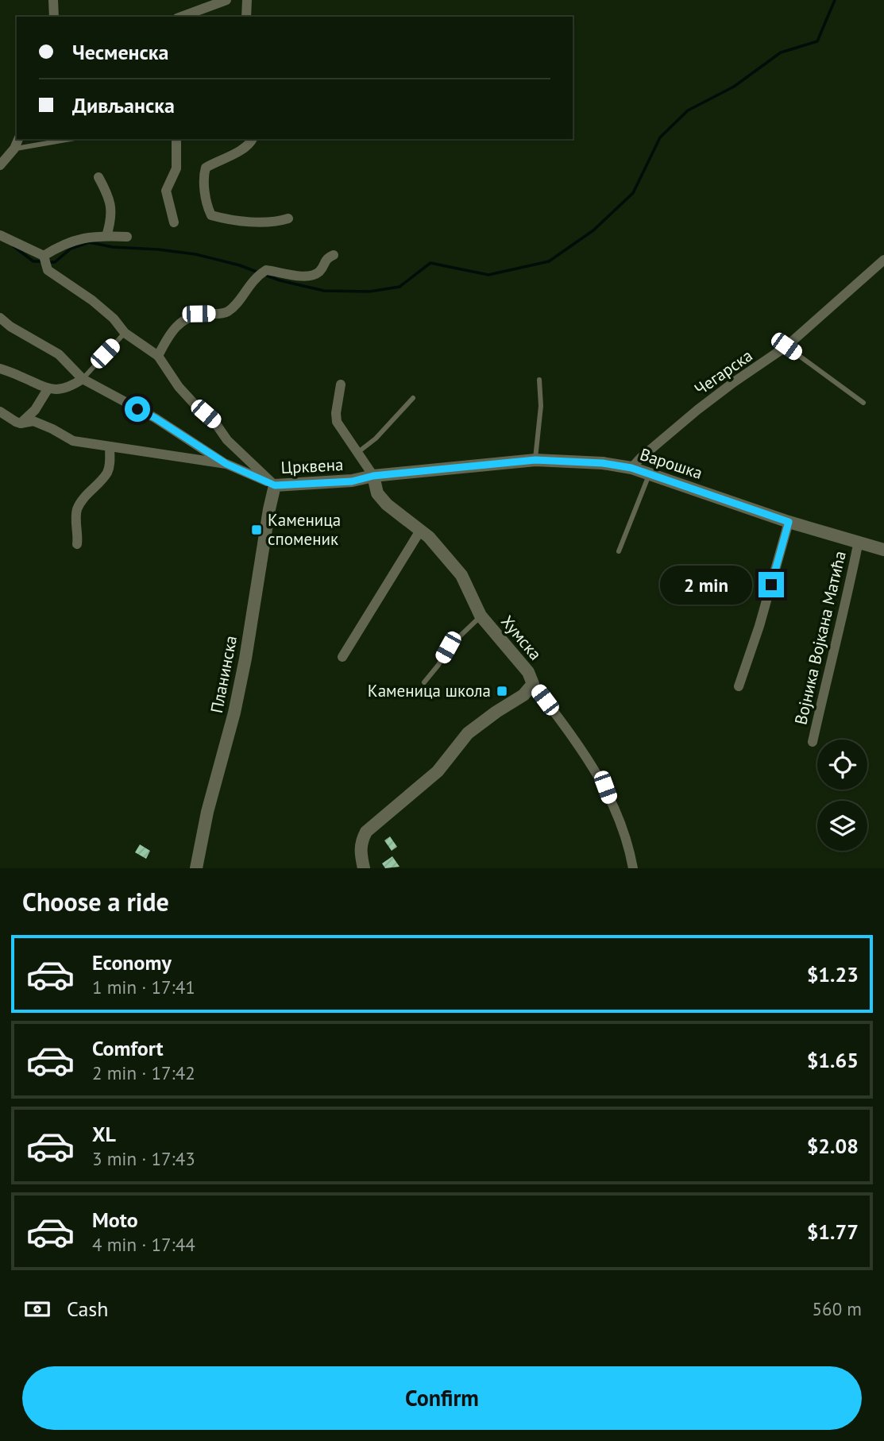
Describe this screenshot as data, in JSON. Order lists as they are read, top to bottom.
{
  "streets": {
    "street": [
      "Чегарска",
      "Варошка",
      "Црквена",
      "Хумска",
      "Војника Војкана Матића",
      "Планинска"
    ]
  },
  "crossings": [
    ["Чегарска", "Варошка"],
    ["Варошка", "Црквена"],
    ["Варошка", "Хумска"],
    ["Варошка", "Војника Војкана Матића"],
    ["Црквена", "Хумска"],
    ["Црквена", "Планинска"]
  ],
  "places": {
    "transit": ["Каменица споменик", "Каменица школа"]
  },
  "page": {
    "banner": ["Чесменска", "Дивљанска"],
    "bubble": "2 min",
    "heading": "Choose a ride",
    "list": [
      {
        "name": "Economy",
        "note": "1 min · 17:41",
        "value": "$1.23"
      },
      {
        "name": "Comfort",
        "note": "2 min · 17:42",
        "value": "$1.65"
      },
      {
        "name": "XL",
        "note": "3 min · 17:43",
        "value": "$2.08"
      },
      {
        "name": "Moto",
        "note": "4 min · 17:44",
        "value": "$1.77"
      }
    ],
    "pay": ["Cash", "560 m"],
    "buttons": "Confirm"
  }
}
